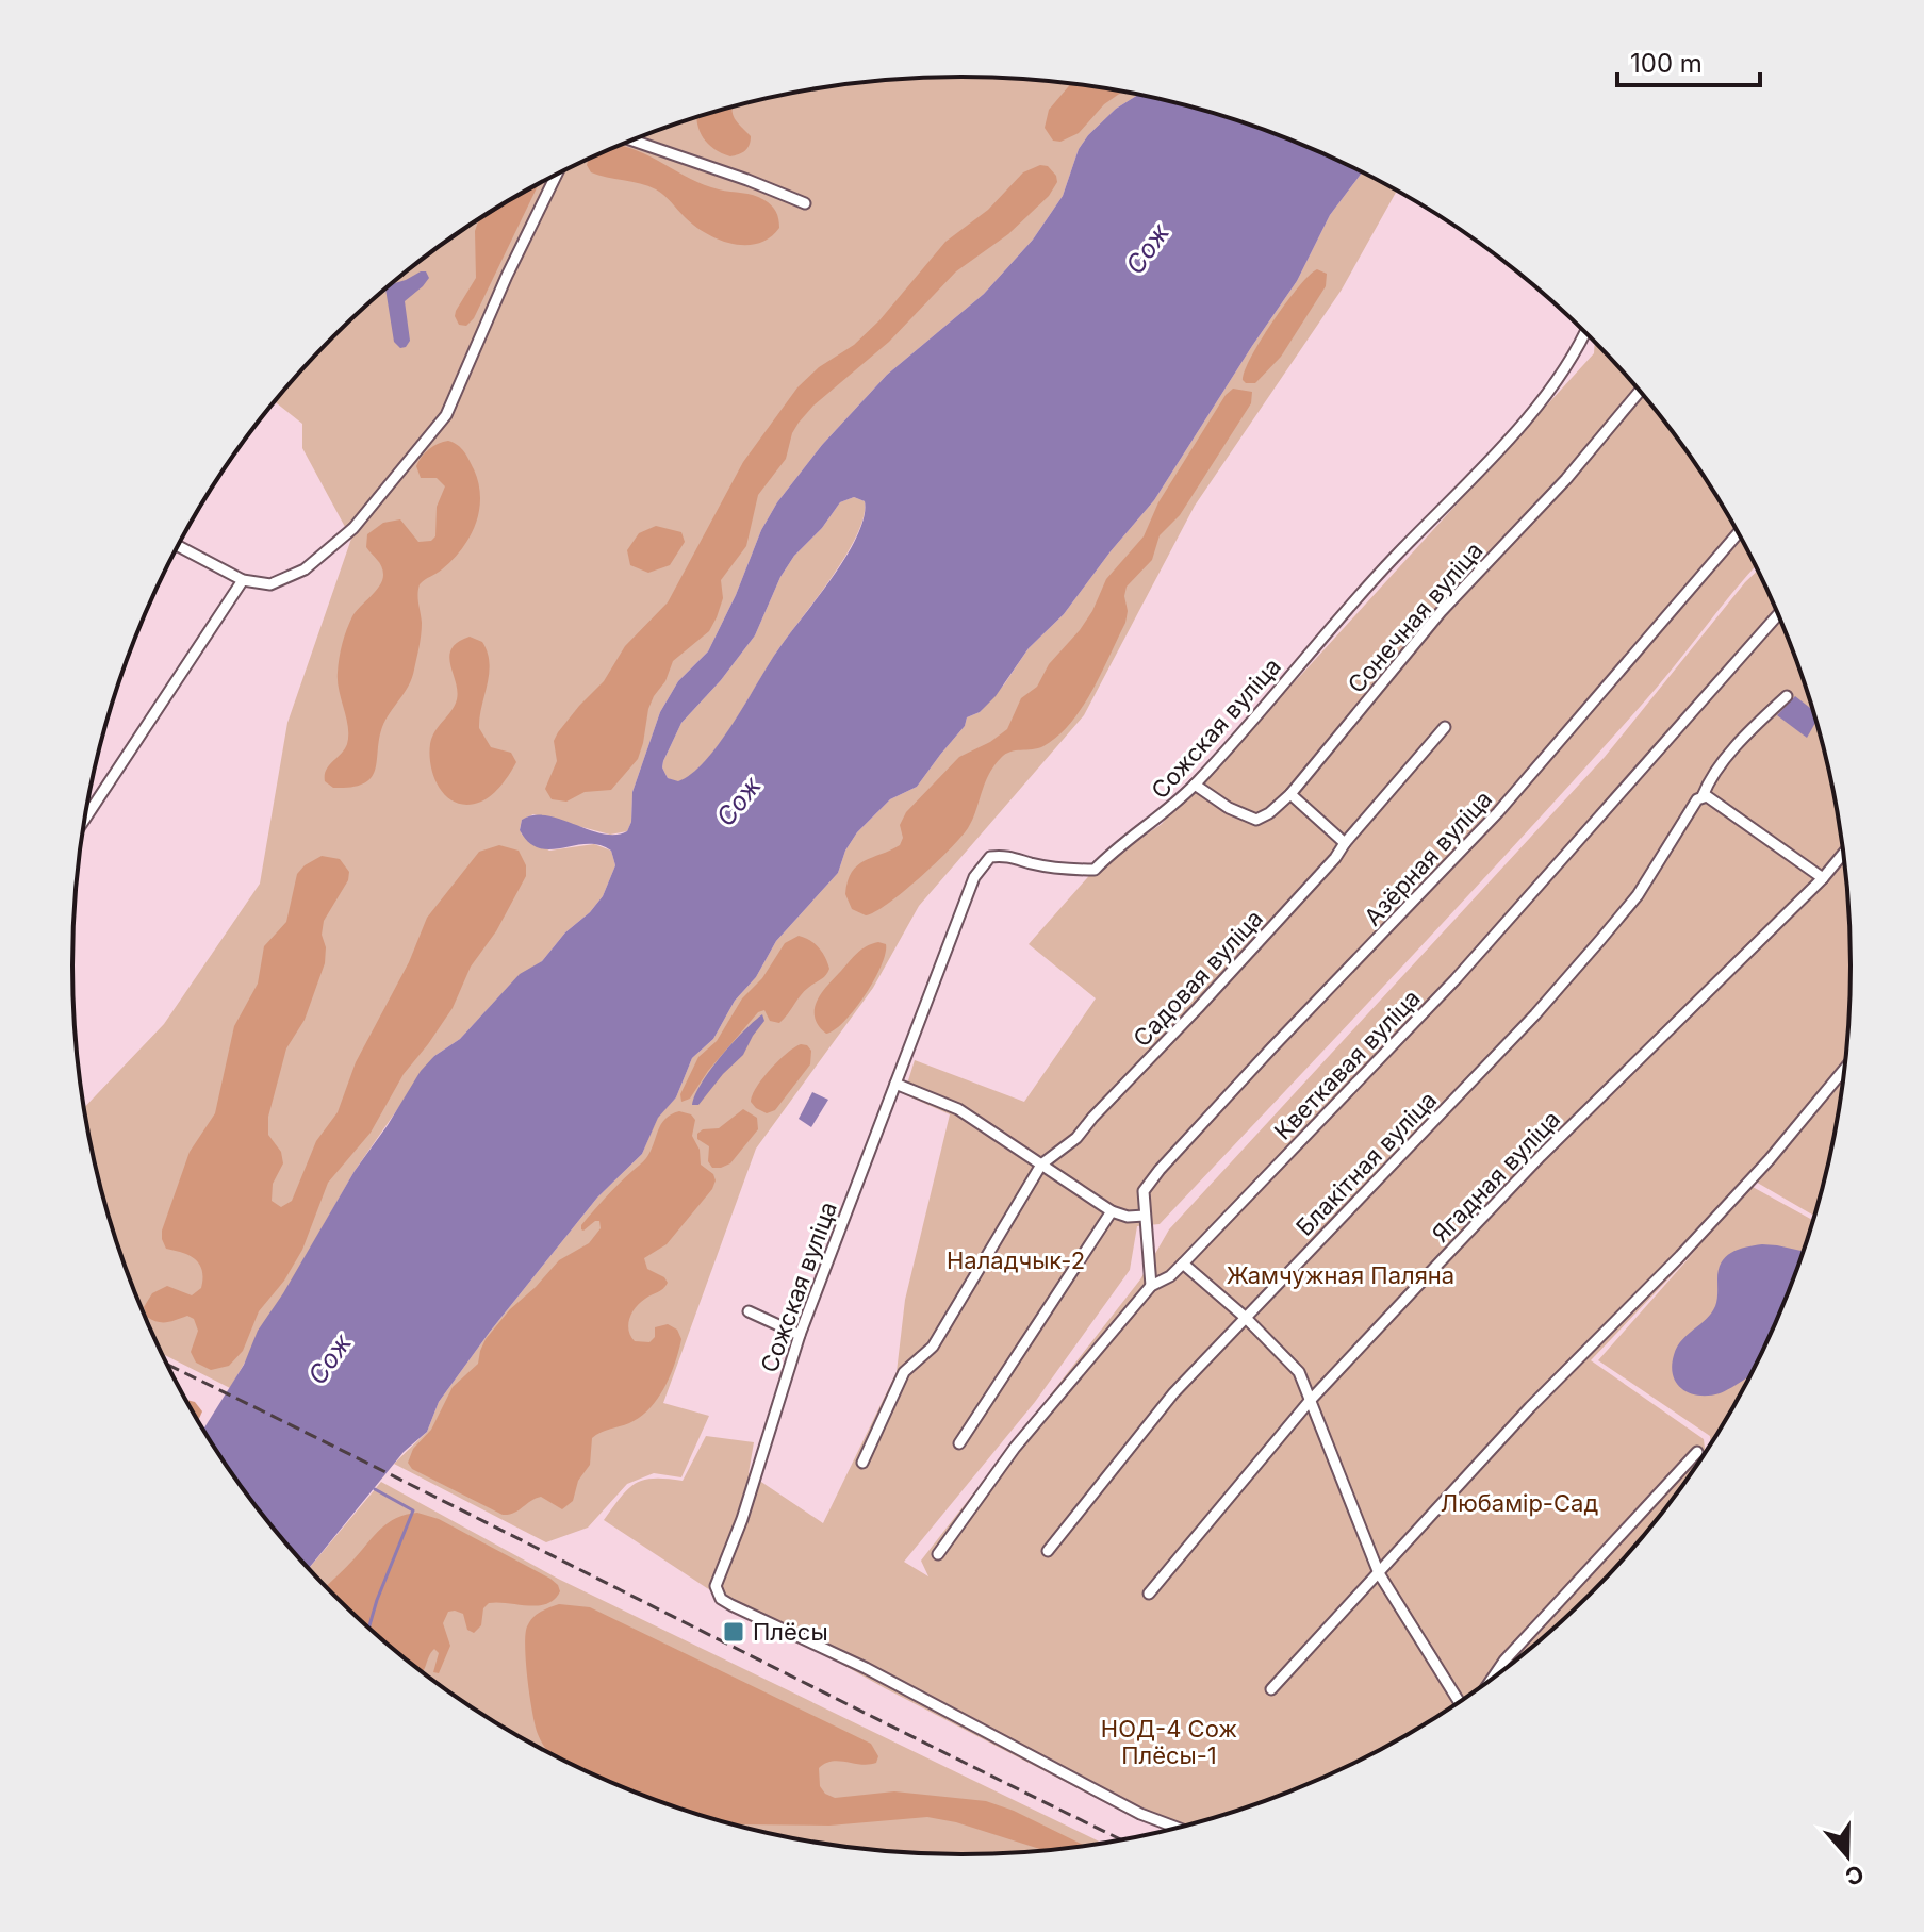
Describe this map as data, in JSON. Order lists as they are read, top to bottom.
{
  "streets": {
    "street": [
      "Сонечная вуліца",
      "Сожская вуліца",
      "Азёрная вуліца",
      "Садовая вуліца",
      "Кветкавая вуліца",
      "Блакітная вуліца",
      "Ягадная вуліца"
    ]
  },
  "crossings": [
    ["Сонечная вуліца", "Сожская вуліца"],
    ["Азёрная вуліца", "Кветкавая вуліца"]
  ],
  "water": ["Сож"],
  "parks": [
    "Наладчык-2",
    "Жамчужная Паляна",
    "Любамір-Сад",
    "НОД-4 Сож Плёсы-1"
  ],
  "places": {
    "transit": ["Плёсы"]
  },
  "scale_bar": "100 m",
  "north": "bottom"
}
